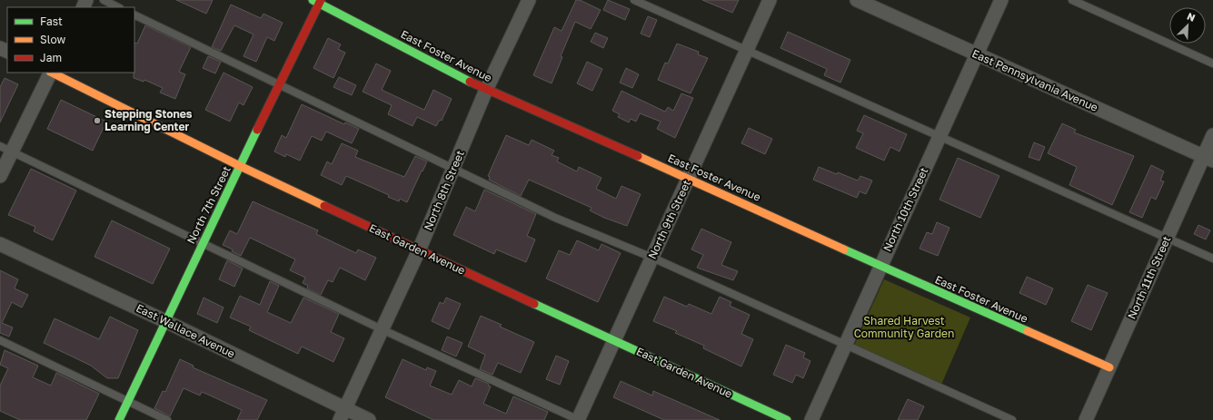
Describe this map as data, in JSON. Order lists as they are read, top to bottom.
{
  "streets": {
    "street": [
      "East Foster Avenue",
      "East Pennsylvania Avenue",
      "North 8th Street",
      "North 7th Street",
      "North 10th Street",
      "North 9th Street",
      "East Garden Avenue",
      "North 11th Street",
      "East Wallace Avenue"
    ]
  },
  "crossings": [
    ["East Foster Avenue", "North 8th Street"],
    ["East Foster Avenue", "North 7th Street"],
    ["East Foster Avenue", "North 10th Street"],
    ["East Foster Avenue", "North 9th Street"],
    ["East Foster Avenue", "North 11th Street"],
    ["East Pennsylvania Avenue", "North 10th Street"],
    ["East Pennsylvania Avenue", "North 11th Street"],
    ["North 8th Street", "East Garden Avenue"],
    ["North 8th Street", "East Wallace Avenue"],
    ["North 7th Street", "East Garden Avenue"],
    ["North 7th Street", "East Wallace Avenue"],
    ["North 9th Street", "East Garden Avenue"]
  ],
  "parks": ["Shared Harvest Community Garden"],
  "places": ["Stepping Stones Learning Center"],
  "legend": ["Fast", "Slow", "Jam"],
  "north": "top right"
}
